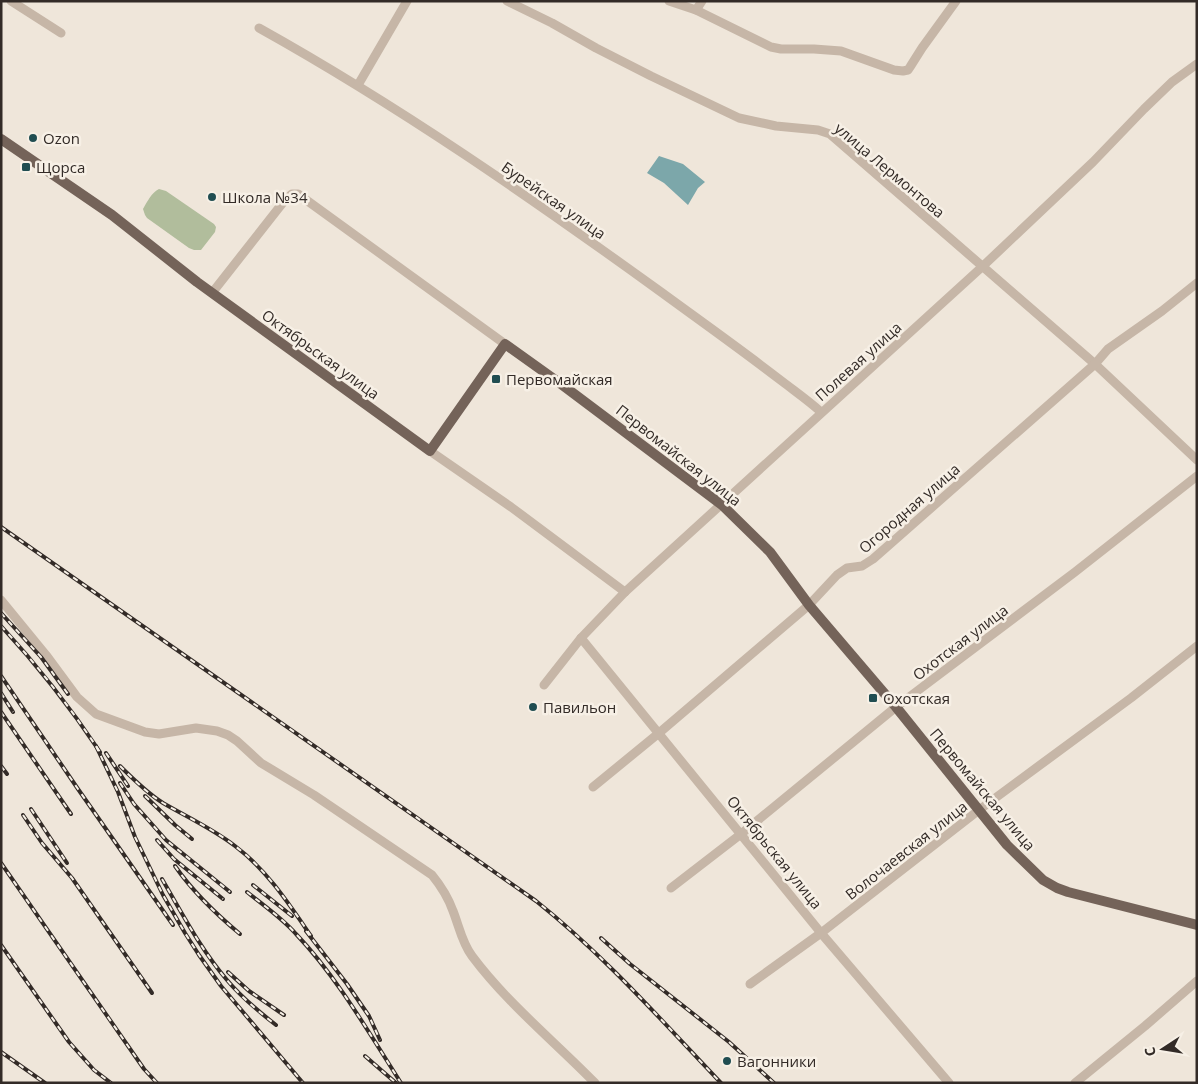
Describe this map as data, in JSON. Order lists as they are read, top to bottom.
{
  "streets": {
    "main road": ["Октябрьская улица", "Первомайская улица"],
    "street": [
      "улица Лермонтова",
      "Бурейская улица",
      "Полевая улица",
      "Огородная улица",
      "Охотская улица",
      "Волочаевская улица"
    ]
  },
  "crossings": [
    ["улица Лермонтова", "Полевая улица"],
    ["улица Лермонтова", "Огородная улица"],
    ["Бурейская улица", "Полевая улица"],
    ["Октябрьская улица", "Полевая улица"],
    ["Октябрьская улица", "Первомайская улица"],
    ["Октябрьская улица", "Огородная улица"],
    ["Октябрьская улица", "Охотская улица"],
    ["Октябрьская улица", "Волочаевская улица"],
    ["Полевая улица", "Первомайская улица"],
    ["Первомайская улица", "Огородная улица"],
    ["Первомайская улица", "Охотская улица"],
    ["Первомайская улица", "Волочаевская улица"]
  ],
  "places": {
    "other": [
      "Ozon",
      "Школа №34",
      "Павильон",
      "Вагонники"
    ],
    "transit": ["Щорса", "Первомайская", "Охотская"]
  },
  "north": "left"
}
